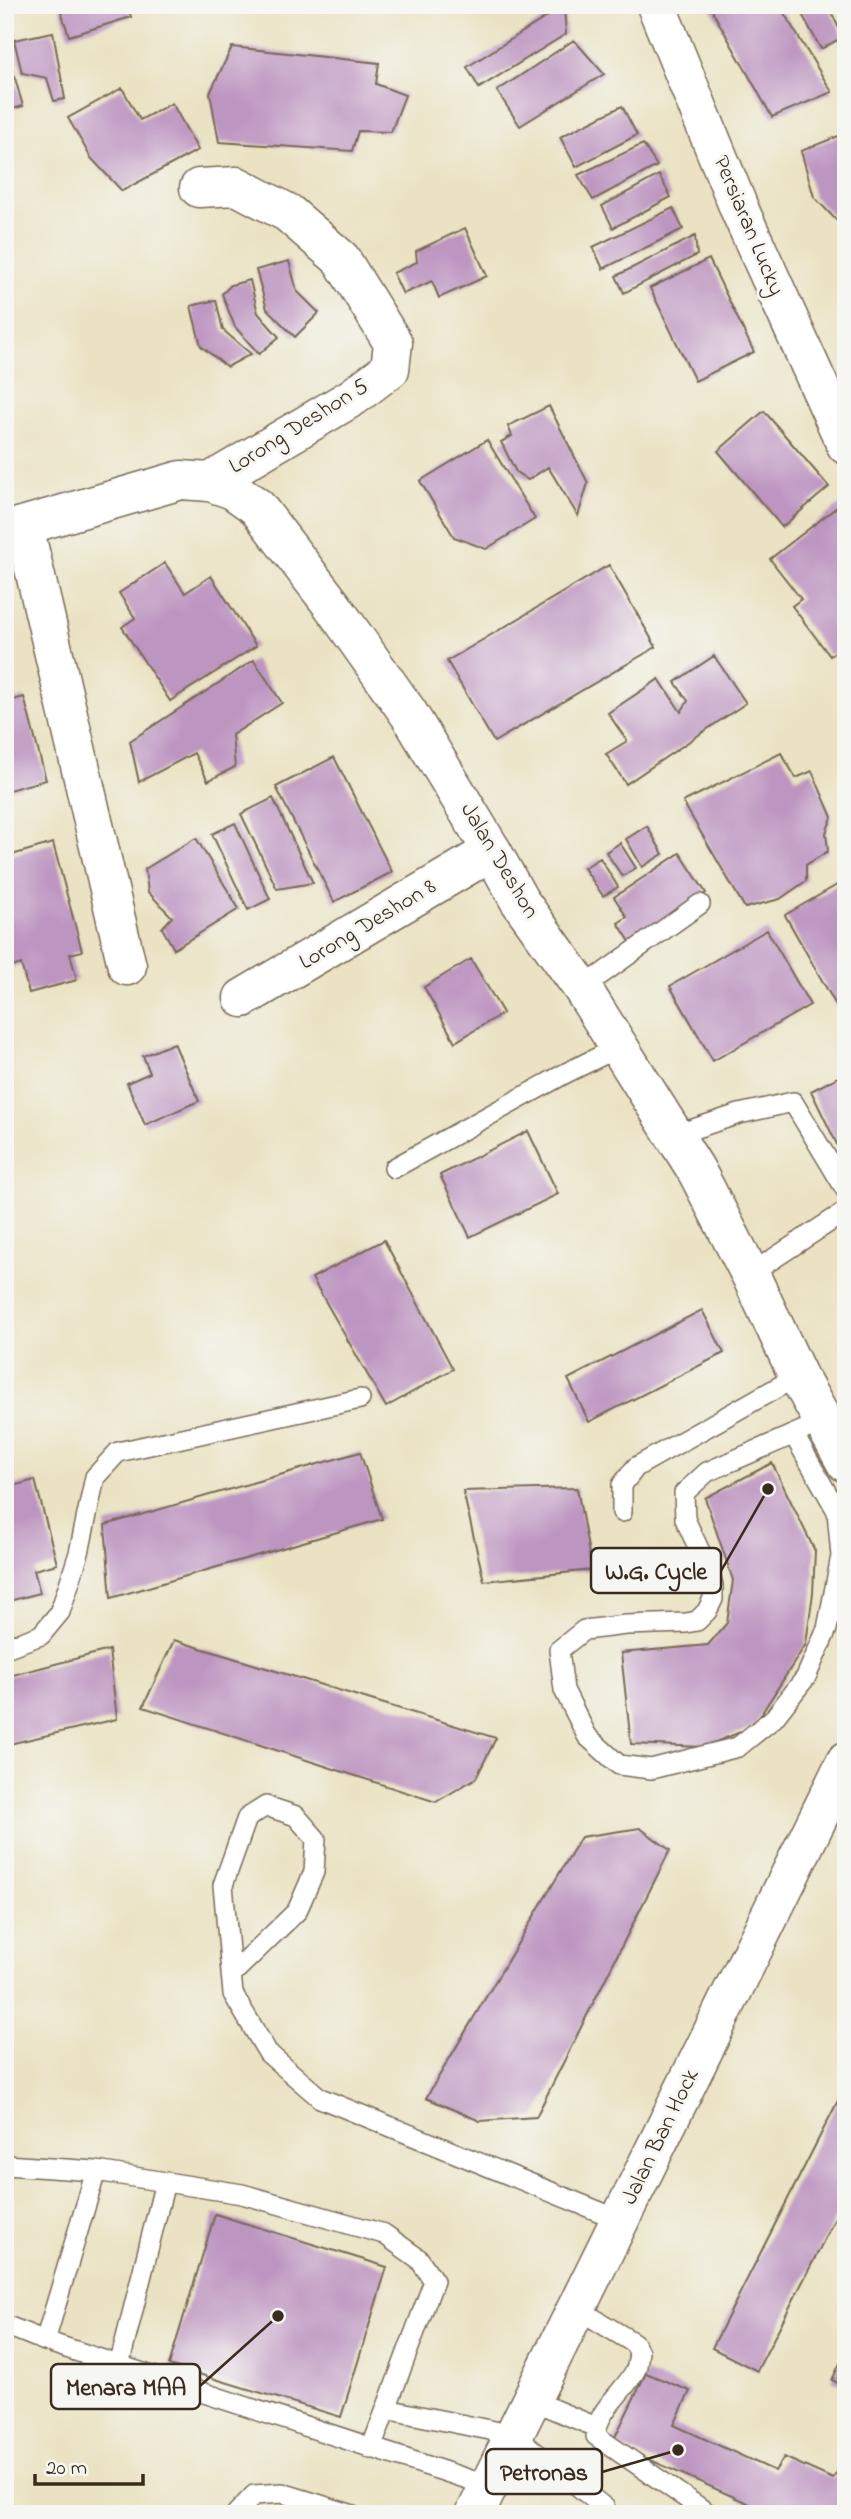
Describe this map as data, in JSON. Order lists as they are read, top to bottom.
{
  "streets": {
    "main road": [
      "Persiaran Lucky",
      "Lorong Deshon 5",
      "Jalan Deshon",
      "Lorong Deshon 8",
      "Jalan Ban Hock"
    ]
  },
  "crossings": [
    ["Lorong Deshon 5", "Jalan Deshon"],
    ["Jalan Deshon", "Lorong Deshon 8"]
  ],
  "places": ["W.G. Cycle", "Menara MAA", "Petronas"],
  "scale_bar": "20 m"
}
